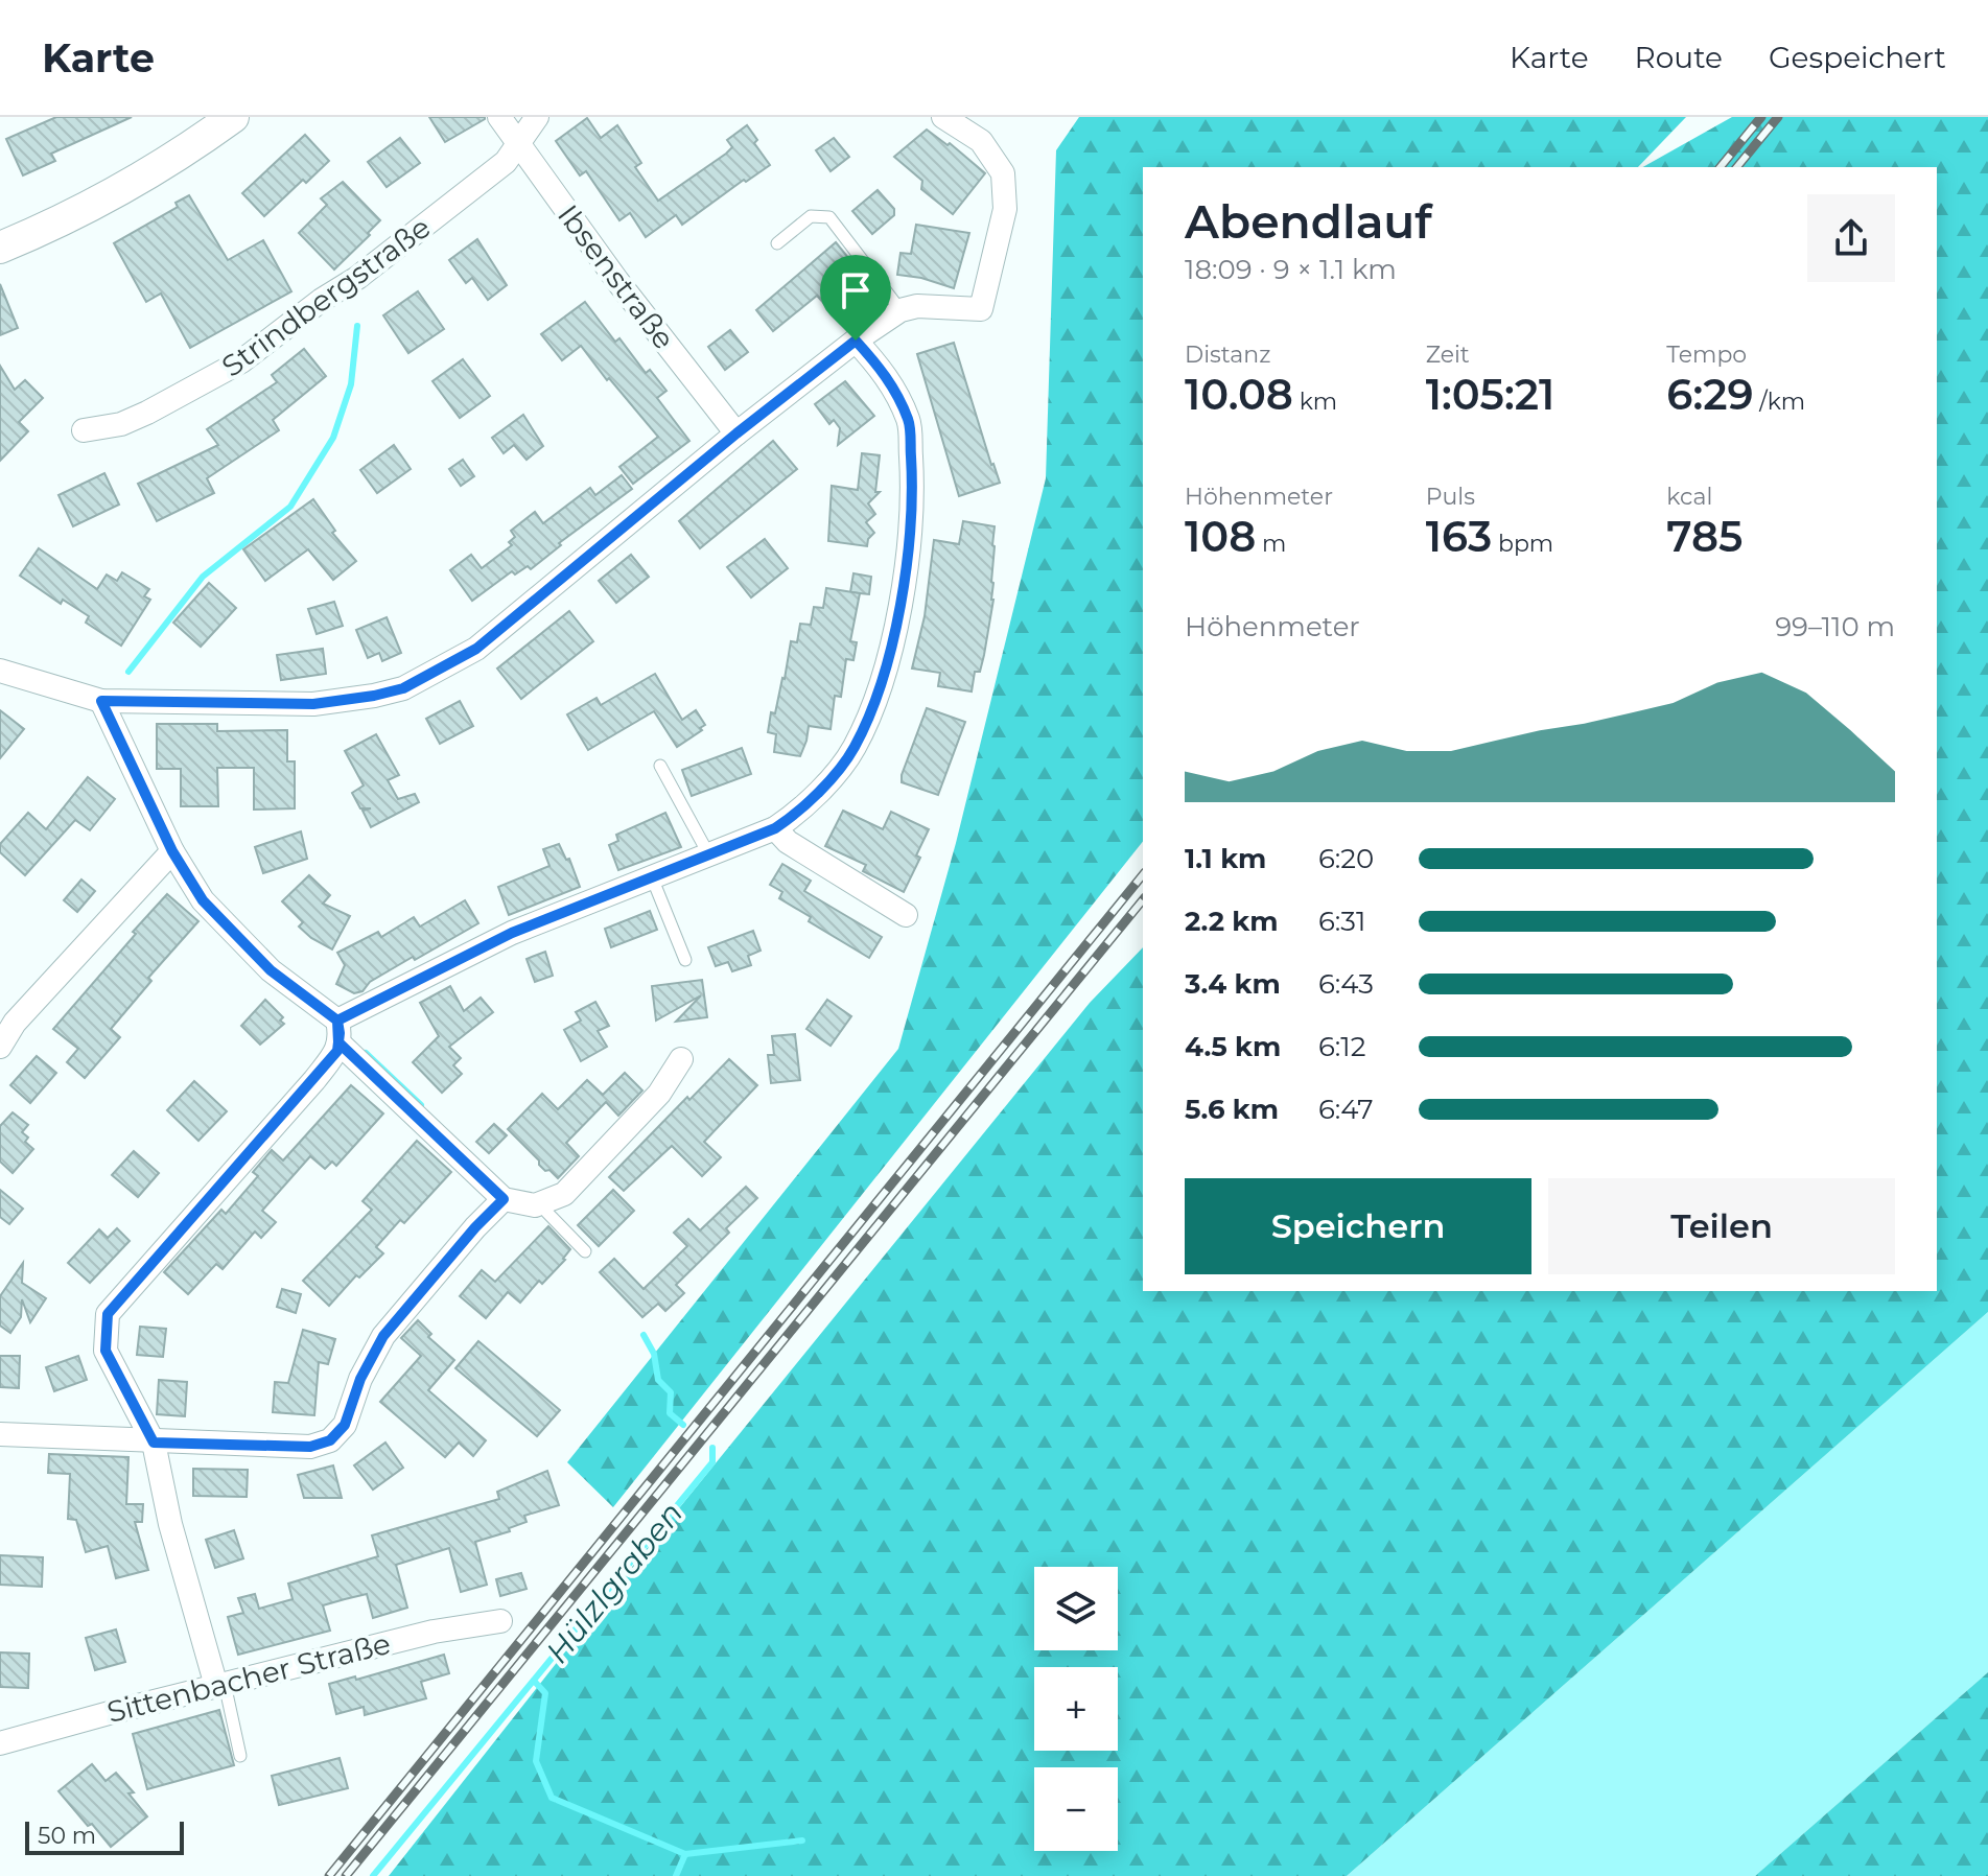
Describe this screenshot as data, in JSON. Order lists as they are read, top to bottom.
{
  "streets": {
    "street": ["Ibsenstraße", "Strindbergstraße", "Sittenbacher Straße"]
  },
  "crossings": [
    ["Ibsenstraße", "Strindbergstraße"]
  ],
  "water": ["Hülzlgraben"],
  "scale_bar": "50 m",
  "page": {
    "header": "Karte",
    "nav": ["Karte", "Route", "Gespeichert"],
    "heading": ["Abendlauf", "18:09 · 9 × 1.1 km"],
    "stats": [
      ["Distanz", "10.08 km"],
      ["Zeit", "1:05:21"],
      ["Tempo", "6:29 /km"],
      ["Höhenmeter", "108 m"],
      ["Puls", "163 bpm"],
      ["kcal", "785"]
    ],
    "chart": ["Höhenmeter", "99–110 m"],
    "list": [
      {
        "name": "1.1 km",
        "note": "6:20"
      },
      {
        "name": "2.2 km",
        "note": "6:31"
      },
      {
        "name": "3.4 km",
        "note": "6:43"
      },
      {
        "name": "4.5 km",
        "note": "6:12"
      },
      {
        "name": "5.6 km",
        "note": "6:47"
      }
    ],
    "buttons": ["Speichern", "Teilen"],
    "map_buttons": ["+", "−"],
    "scale": "50 m"
  }
}
